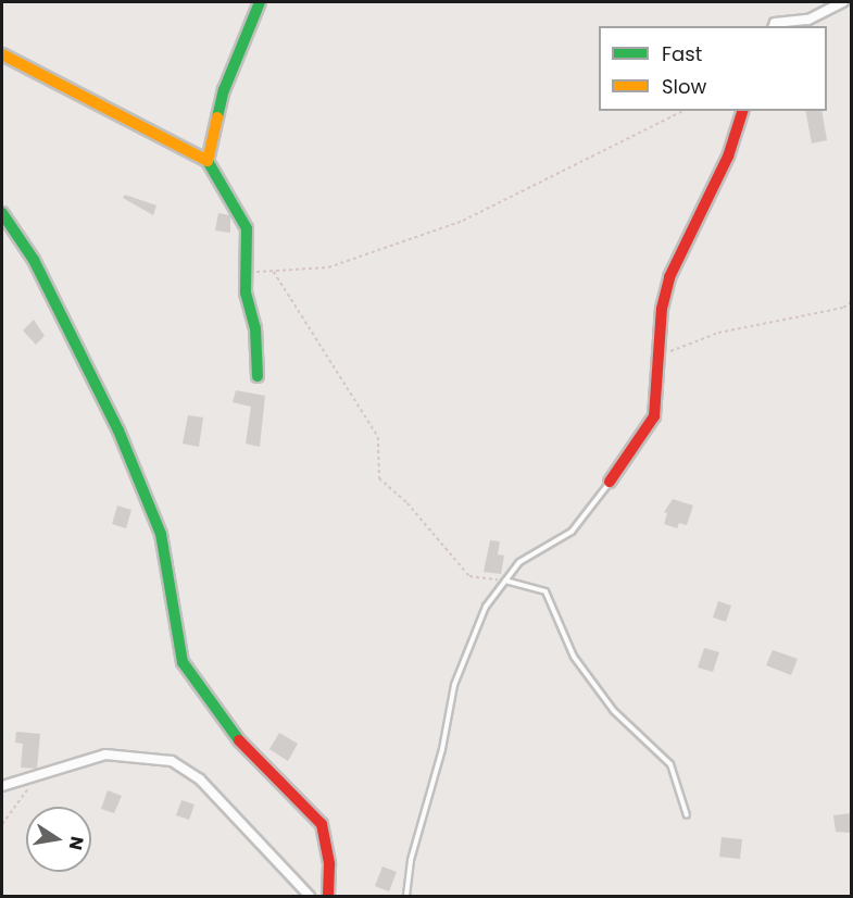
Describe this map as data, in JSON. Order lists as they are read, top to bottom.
{
  "legend": ["Fast", "Slow"],
  "north": "right"
}
